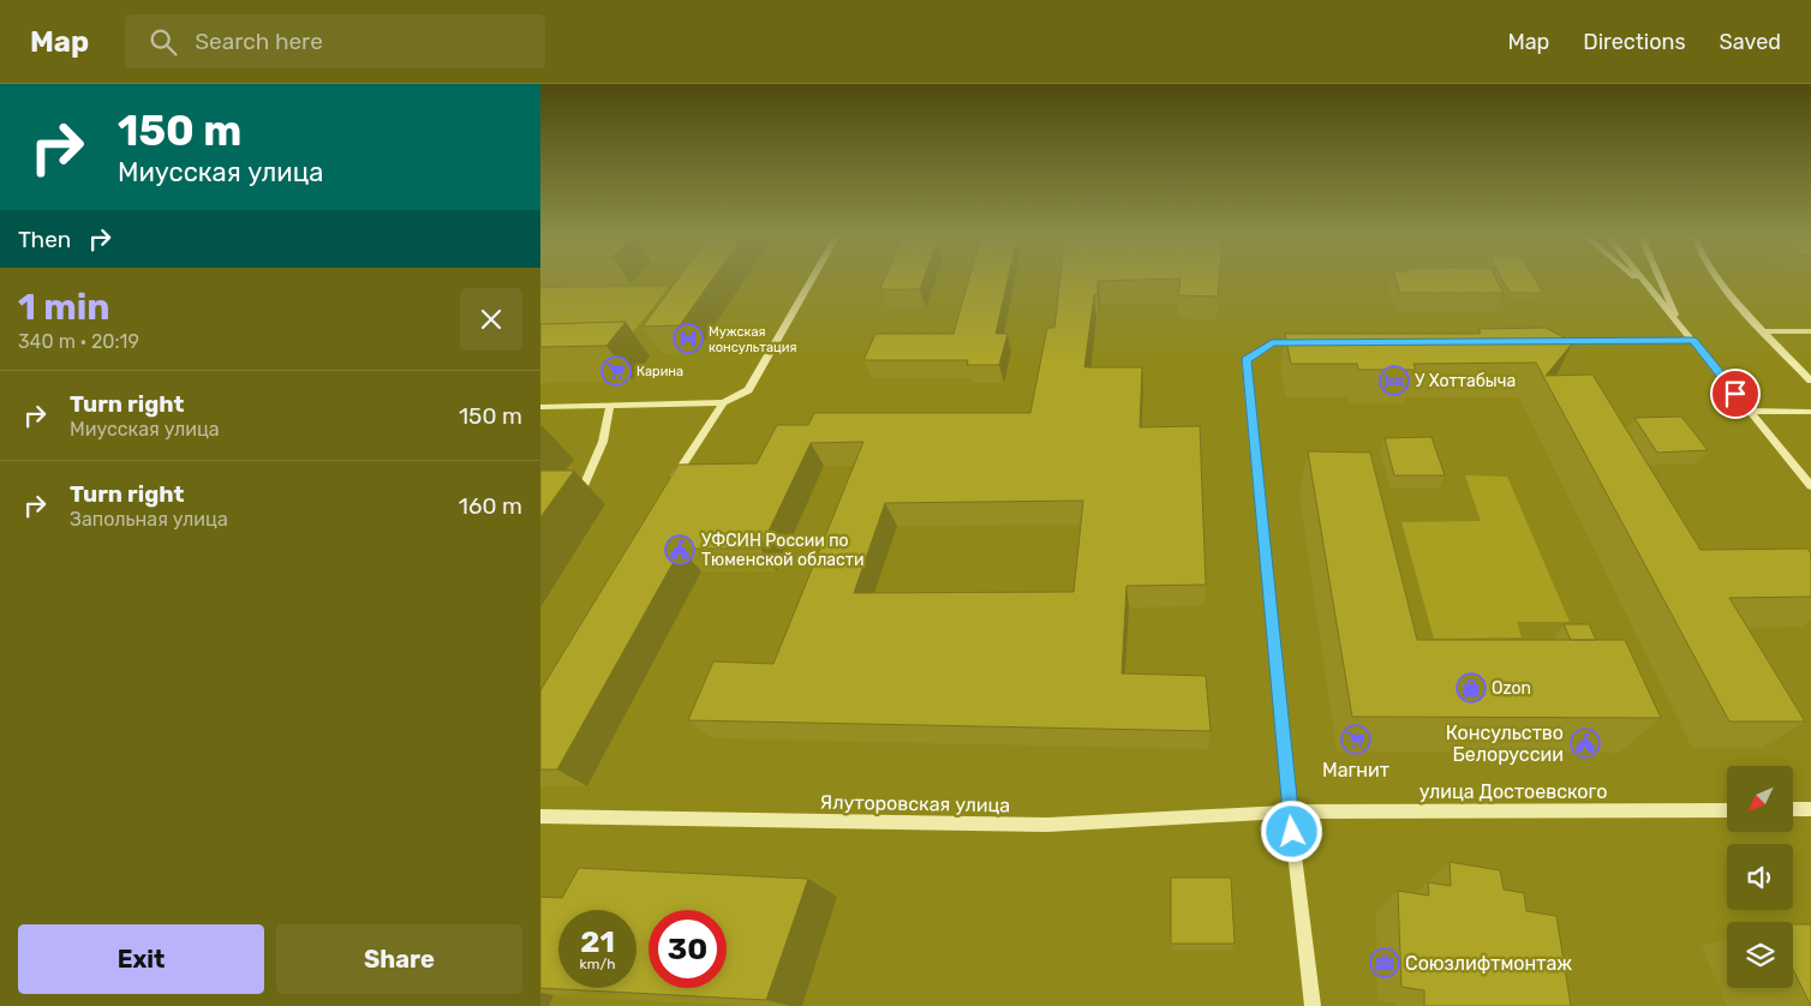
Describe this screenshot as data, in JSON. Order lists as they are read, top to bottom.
{
  "streets": {
    "street": ["улица Достоевского", "Ялуторовская улица"]
  },
  "crossings": [
    ["улица Достоевского", "Ялуторовская улица"]
  ],
  "places": {
    "hospital": ["Мужская консультация"],
    "supermarket": ["Карина", "Магнит"],
    "hotel": ["У Хоттабыча"],
    "public building": ["УФСИН России по Тюменской области", "Консульство Белоруссии"],
    "shop": ["Ozon"],
    "office": ["Союзлифтмонтаж"]
  },
  "north": "bottom left",
  "page": {
    "header": "Map",
    "search": "Search here",
    "nav": ["Map", "Directions", "Saved"],
    "turn": ["150 m", "Миусская улица"],
    "then": "Then",
    "heading": ["1 min", "340 m · 20:19"],
    "list": [
      {
        "name": "Turn right",
        "note": "Миусская улица",
        "value": "150 m"
      },
      {
        "name": "Turn right",
        "note": "Запольная улица",
        "value": "160 m"
      }
    ],
    "speed": "21 km/h",
    "limit": "30",
    "buttons": ["Exit", "Share"]
  }
}
